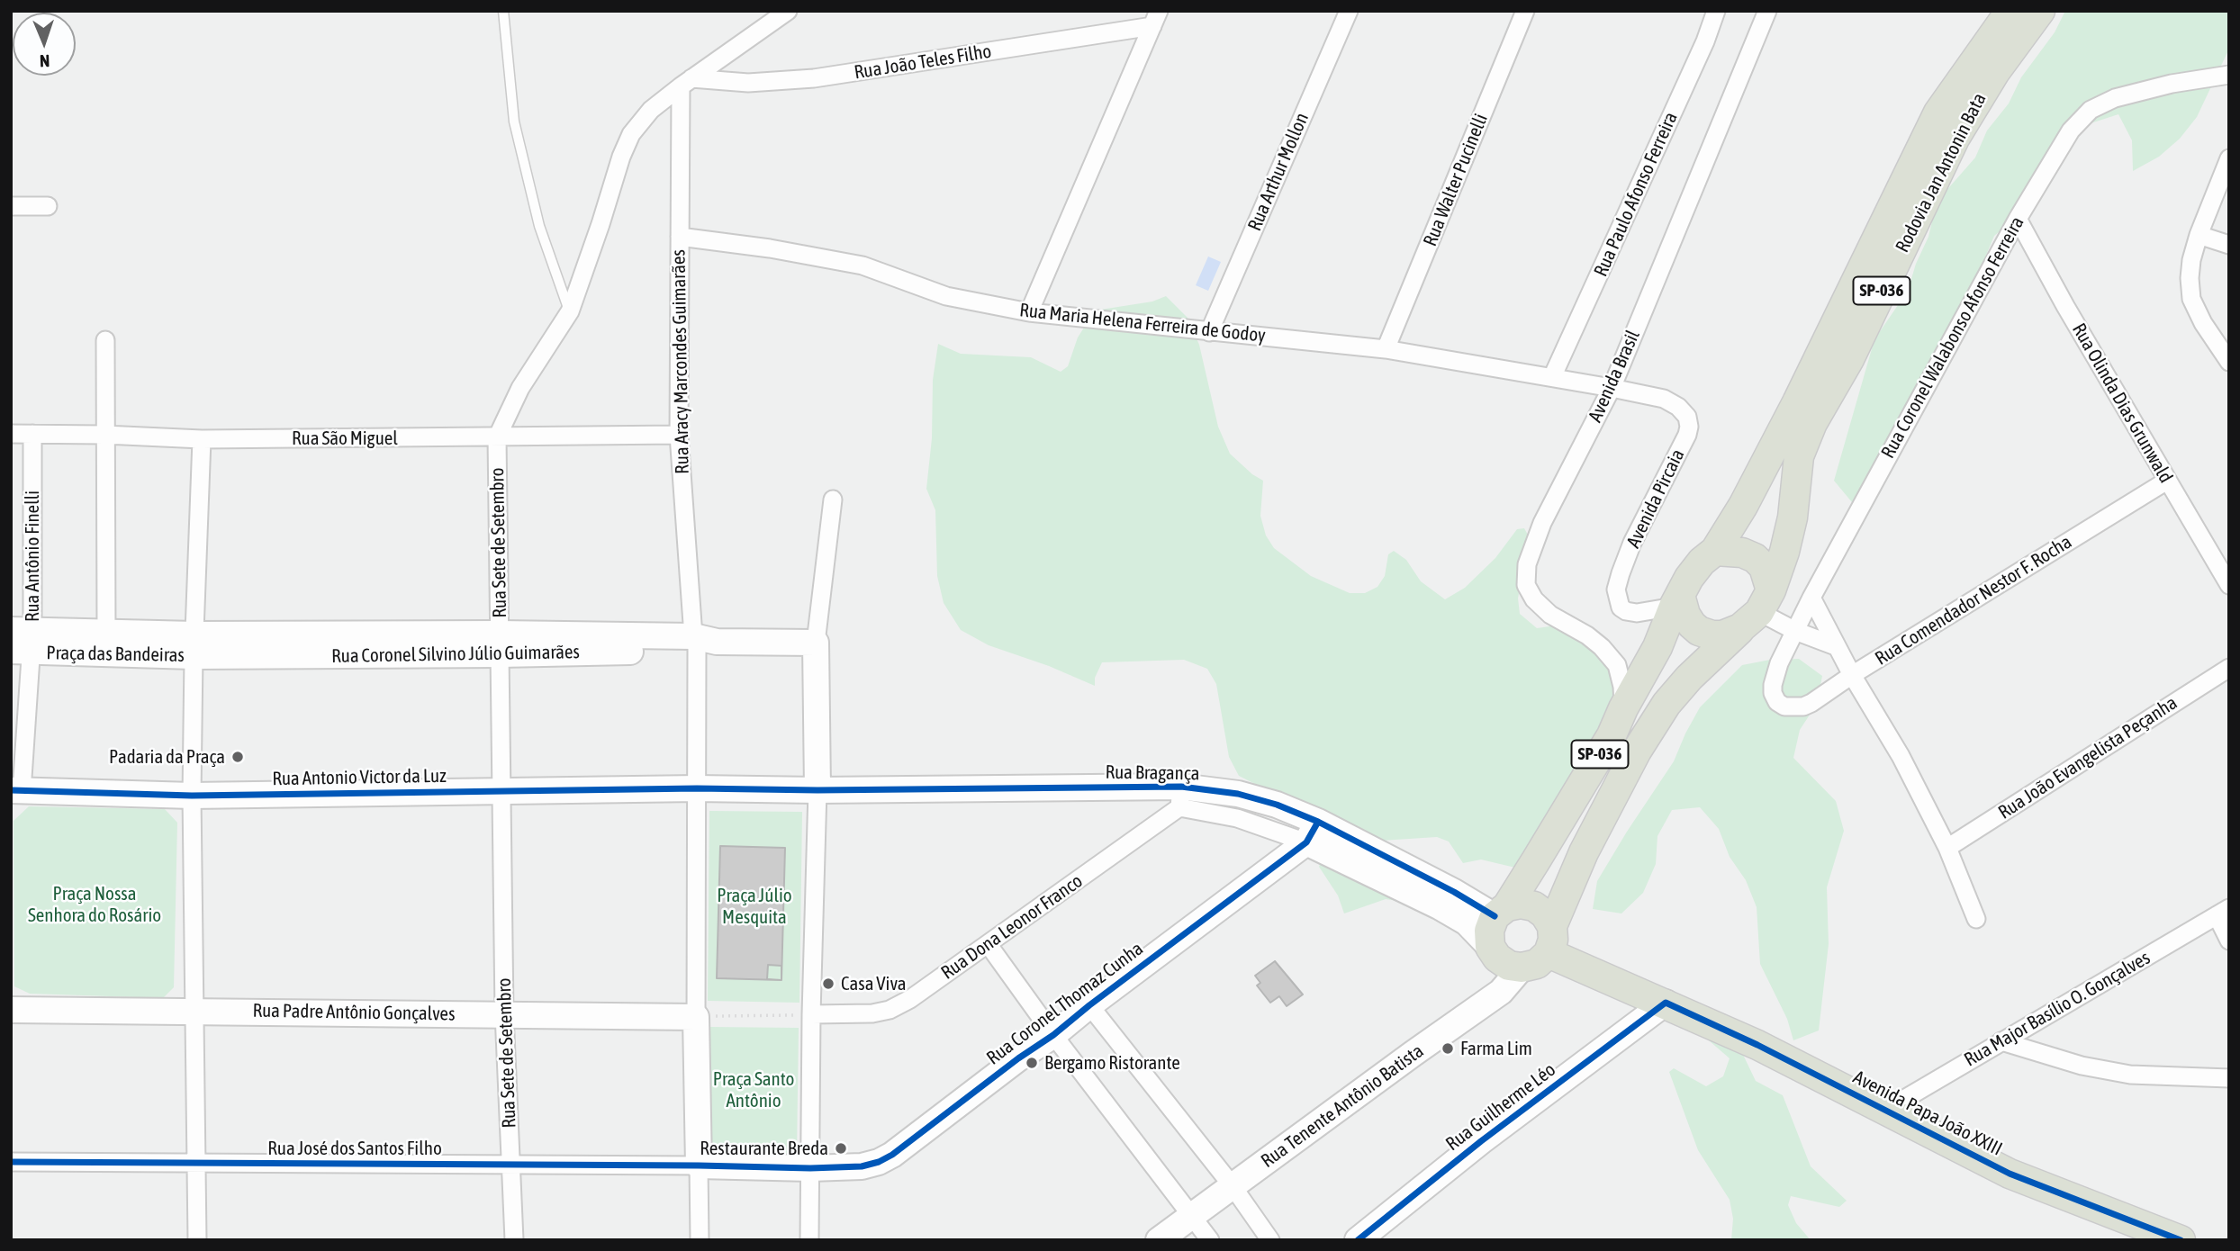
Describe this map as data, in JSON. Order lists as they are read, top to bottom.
{
  "streets": {
    "main road": ["Rodovia Jan Antonin Bata", "SP-036", "Avenida Papa João XXIII"],
    "street": [
      "Rua João Teles Filho",
      "Rua Arthur Mollon",
      "Rua Walter Pucinelli",
      "Rua Paulo Afonso Ferreira",
      "Rua Maria Helena Ferreira de Godoy",
      "Rua Coronel Walabonso Afonso Ferreira",
      "Rua Aracy Marcondes Guimarães",
      "Avenida Brasil",
      "Rua Olinda Dias Grunwald",
      "Rua São Miguel",
      "Avenida Pircaia",
      "Rua Sete de Setembro",
      "Rua Antônio Finelli",
      "Rua Comendador Nestor F. Rocha",
      "Praça das Bandeiras",
      "Rua Coronel Silvino Júlio Guimarães",
      "Rua João Evangelista Peçanha",
      "Rua Bragança",
      "Rua Antonio Victor da Luz",
      "Rua Dona Leonor Franco",
      "Rua Coronel Thomaz Cunha",
      "Rua Major Basílio O. Gonçalves",
      "Rua Padre Antônio Gonçalves",
      "Rua Tenente Antônio Batista",
      "Rua Guilherme Léo",
      "Rua José dos Santos Filho"
    ]
  },
  "crossings": [
    ["Rua João Teles Filho", "Rua Aracy Marcondes Guimarães"],
    ["Rua João Teles Filho", "Rua Sete de Setembro"],
    ["Rua Arthur Mollon", "Rua Maria Helena Ferreira de Godoy"],
    ["Rodovia Jan Antonin Bata", "SP-036"],
    ["Rodovia Jan Antonin Bata", "Avenida Pircaia"],
    ["Rodovia Jan Antonin Bata", "Rua Bragança"],
    ["Rodovia Jan Antonin Bata", "Rua Tenente Antônio Batista"],
    ["Rodovia Jan Antonin Bata", "Avenida Papa João XXIII"],
    ["Rua Walter Pucinelli", "Rua Maria Helena Ferreira de Godoy"],
    ["Rua Paulo Afonso Ferreira", "Rua Maria Helena Ferreira de Godoy"],
    ["SP-036", "Avenida Brasil"],
    ["SP-036", "Avenida Pircaia"],
    ["SP-036", "Rua Bragança"],
    ["SP-036", "Rua Tenente Antônio Batista"],
    ["SP-036", "Avenida Papa João XXIII"],
    ["Rua Maria Helena Ferreira de Godoy", "Rua Aracy Marcondes Guimarães"],
    ["Rua Maria Helena Ferreira de Godoy", "Avenida Brasil"],
    ["Rua Maria Helena Ferreira de Godoy", "Avenida Pircaia"],
    ["Rua Coronel Walabonso Afonso Ferreira", "Rua Olinda Dias Grunwald"],
    ["Rua Coronel Walabonso Afonso Ferreira", "Rua Comendador Nestor F. Rocha"],
    ["Rua Aracy Marcondes Guimarães", "Rua São Miguel"],
    ["Rua Aracy Marcondes Guimarães", "Rua Sete de Setembro"],
    ["Rua Aracy Marcondes Guimarães", "Rua Coronel Silvino Júlio Guimarães"],
    ["Rua Aracy Marcondes Guimarães", "Rua Antonio Victor da Luz"],
    ["Avenida Brasil", "Avenida Pircaia"],
    ["Rua Olinda Dias Grunwald", "Rua Comendador Nestor F. Rocha"],
    ["Rua São Miguel", "Rua Sete de Setembro"],
    ["Rua São Miguel", "Rua Antônio Finelli"],
    ["Rua Sete de Setembro", "Rua Coronel Silvino Júlio Guimarães"],
    ["Rua Sete de Setembro", "Rua Antonio Victor da Luz"],
    ["Rua Sete de Setembro", "Rua Padre Antônio Gonçalves"],
    ["Rua Sete de Setembro", "Rua José dos Santos Filho"],
    ["Rua Antônio Finelli", "Praça das Bandeiras"],
    ["Rua Antônio Finelli", "Rua Antonio Victor da Luz"],
    ["Praça das Bandeiras", "Rua Coronel Silvino Júlio Guimarães"],
    ["Praça das Bandeiras", "Rua Antonio Victor da Luz"],
    ["Rua Bragança", "Rua Dona Leonor Franco"],
    ["Rua Bragança", "Rua Coronel Thomaz Cunha"],
    ["Rua Bragança", "Rua Tenente Antônio Batista"],
    ["Rua Bragança", "Avenida Papa João XXIII"],
    ["Rua Major Basílio O. Gonçalves", "Avenida Papa João XXIII"],
    ["Rua Tenente Antônio Batista", "Avenida Papa João XXIII"],
    ["Rua Guilherme Léo", "Avenida Papa João XXIII"]
  ],
  "parks": ["Praça Nossa Senhora do Rosário", "Praça Júlio Mesquita", "Praça Santo Antônio"],
  "places": [
    "Padaria da Praça",
    "Casa Viva",
    "Farma Lim",
    "Bergamo Ristorante",
    "Restaurante Breda"
  ],
  "north": "bottom"
}
